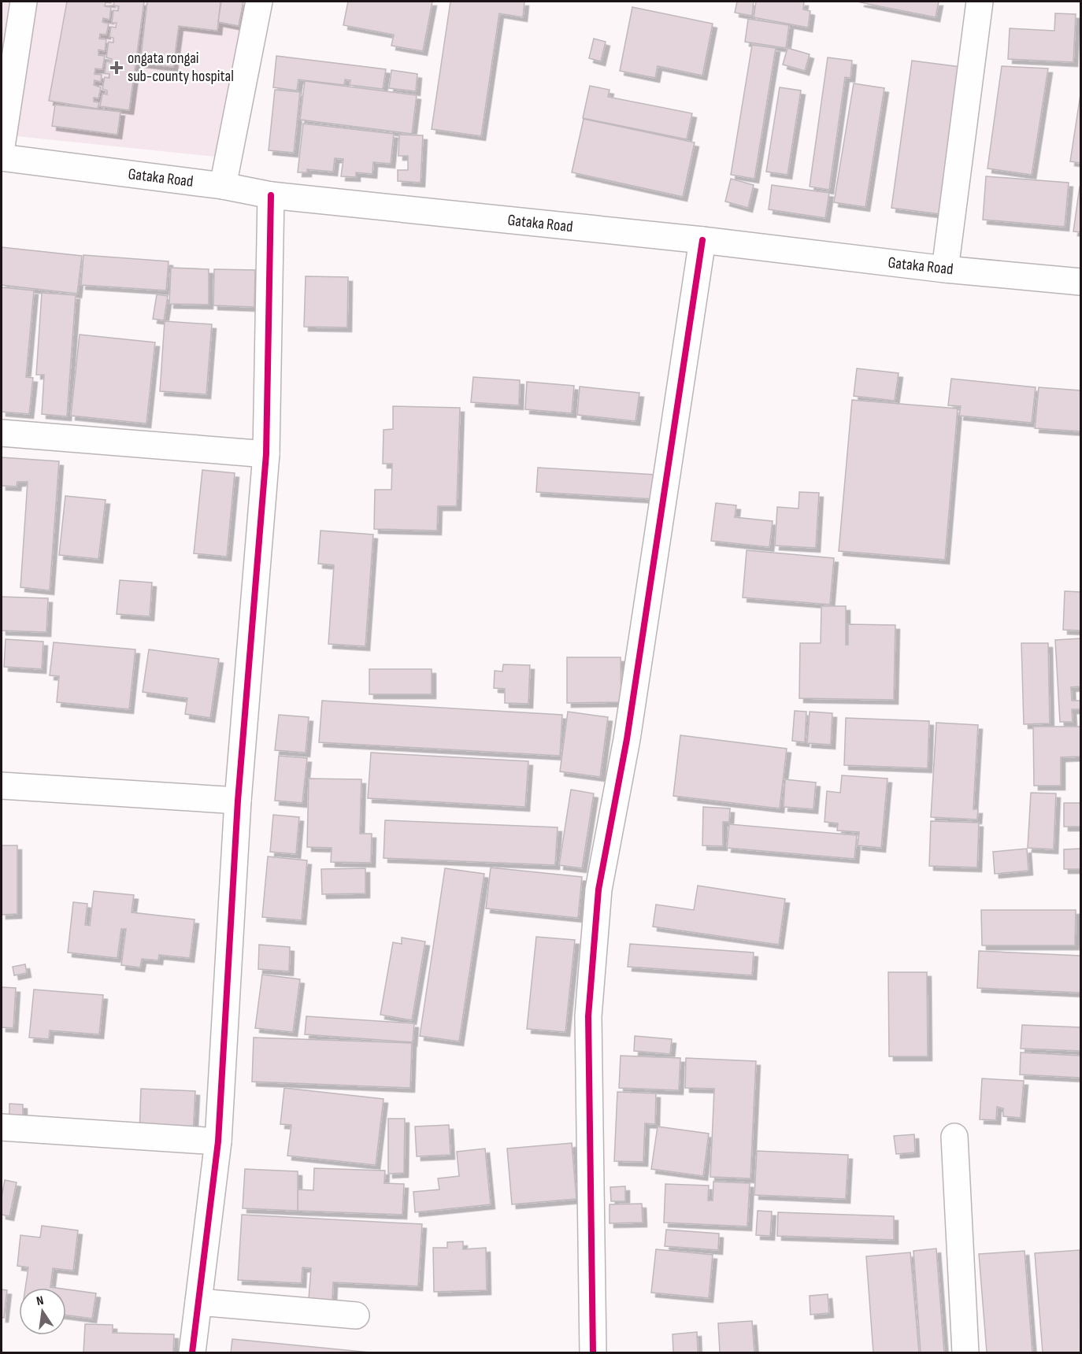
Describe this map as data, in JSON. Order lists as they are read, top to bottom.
{
  "streets": {
    "street": ["Gataka Road"]
  },
  "places": {
    "health": ["ongata rongai sub-county hospital"]
  },
  "north": "top"
}
